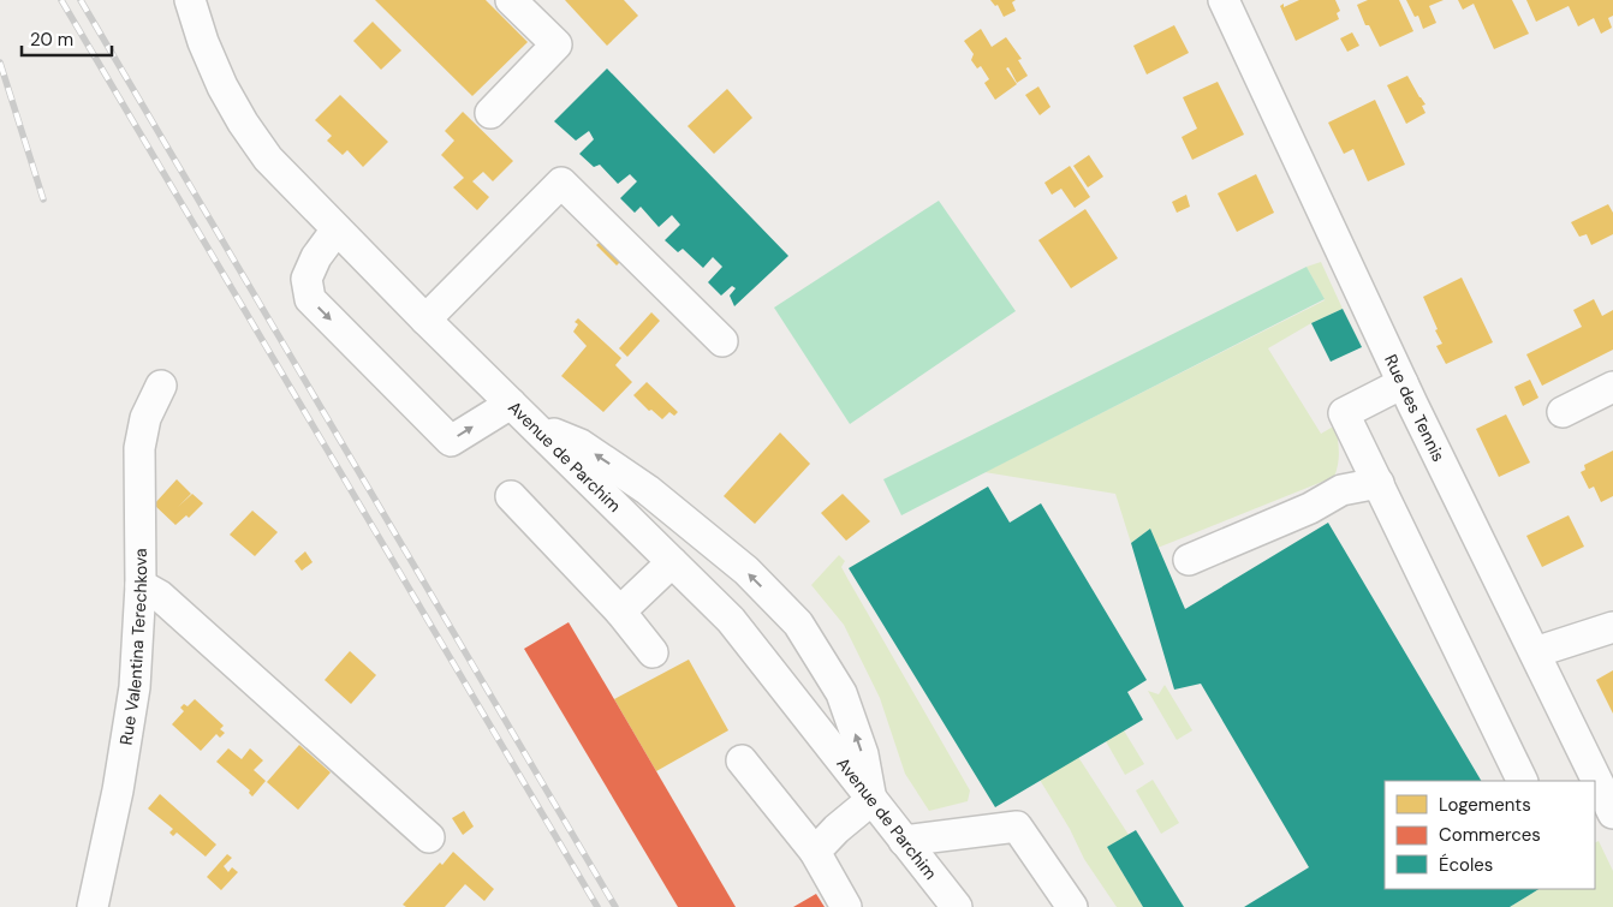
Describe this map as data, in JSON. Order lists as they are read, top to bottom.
{
  "streets": {
    "street": ["Rue des Tennis", "Avenue de Parchim", "Rue Valentina Terechkova"]
  },
  "legend": ["Logements", "Commerces", "Écoles"],
  "scale_bar": "20 m"
}
